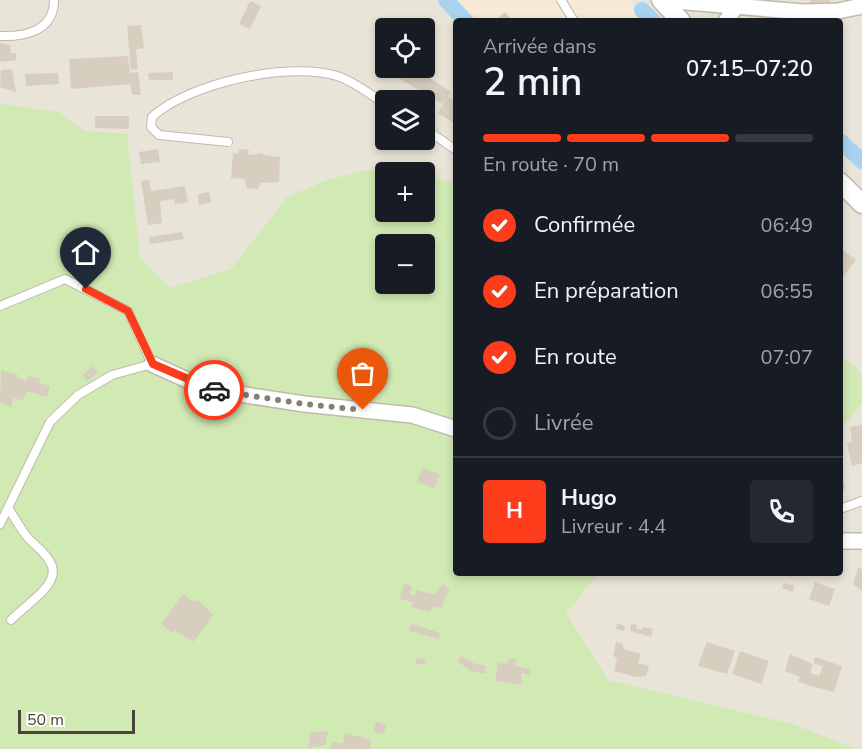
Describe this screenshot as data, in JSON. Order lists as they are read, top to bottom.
{
  "scale_bar": "50 m",
  "page": {
    "map_buttons": ["+", "−"],
    "heading": ["2 min", "Arrivée dans", "07:15–07:20"],
    "panel": ["Hugo", "Livreur · 4.4"],
    "bar": "En route · 70 m",
    "list": [
      ["Confirmée", "06:49"],
      ["En préparation", "06:55"],
      ["En route", "07:07"],
      "Livrée"
    ],
    "round": "H",
    "scale": "50 m"
  }
}
